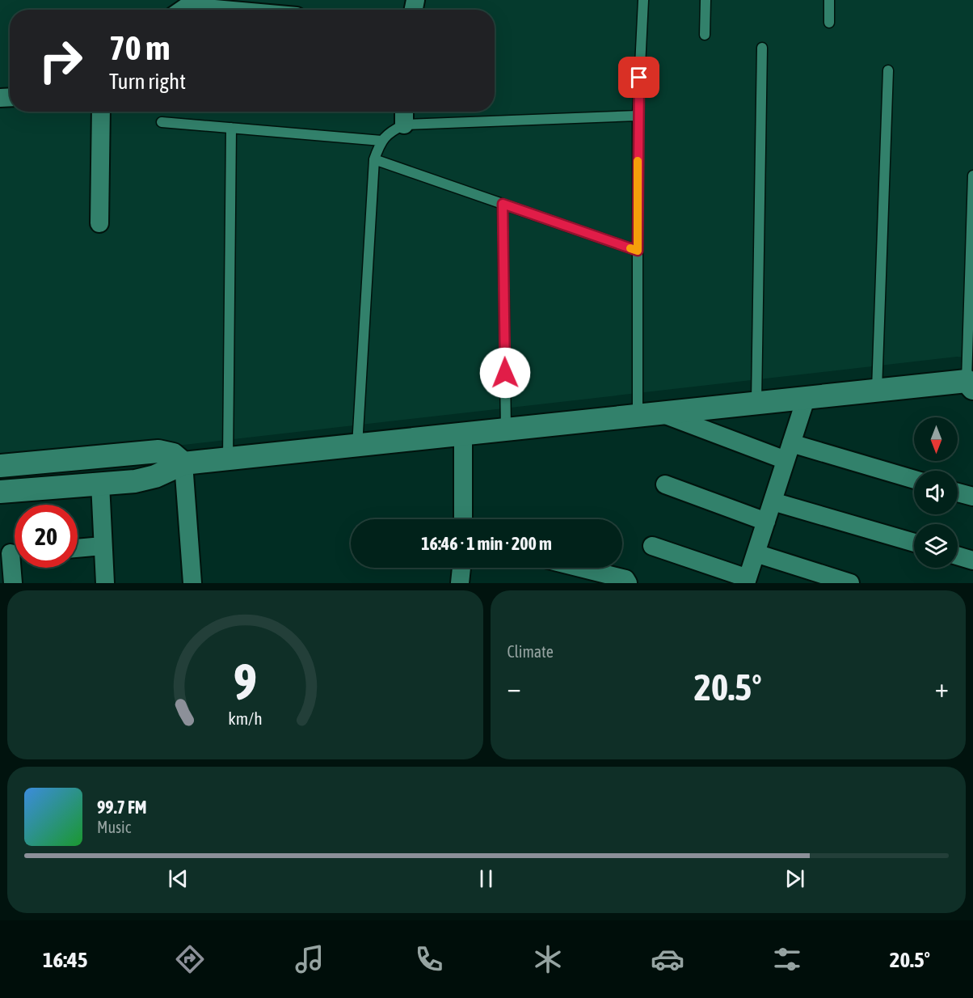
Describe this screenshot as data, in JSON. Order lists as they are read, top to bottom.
{
  "north": "bottom",
  "page": {
    "turn": ["70 m", "Turn right"],
    "limit": "20",
    "trip": "16:46 · 1 min · 200 m",
    "tile": "Climate",
    "heat": ["−", "20.5°", "+"],
    "song": ["99.7 FM", "Music"],
    "tabs": ["16:45", "20.5°"],
    "gauge": ["9", "km/h"]
  }
}
